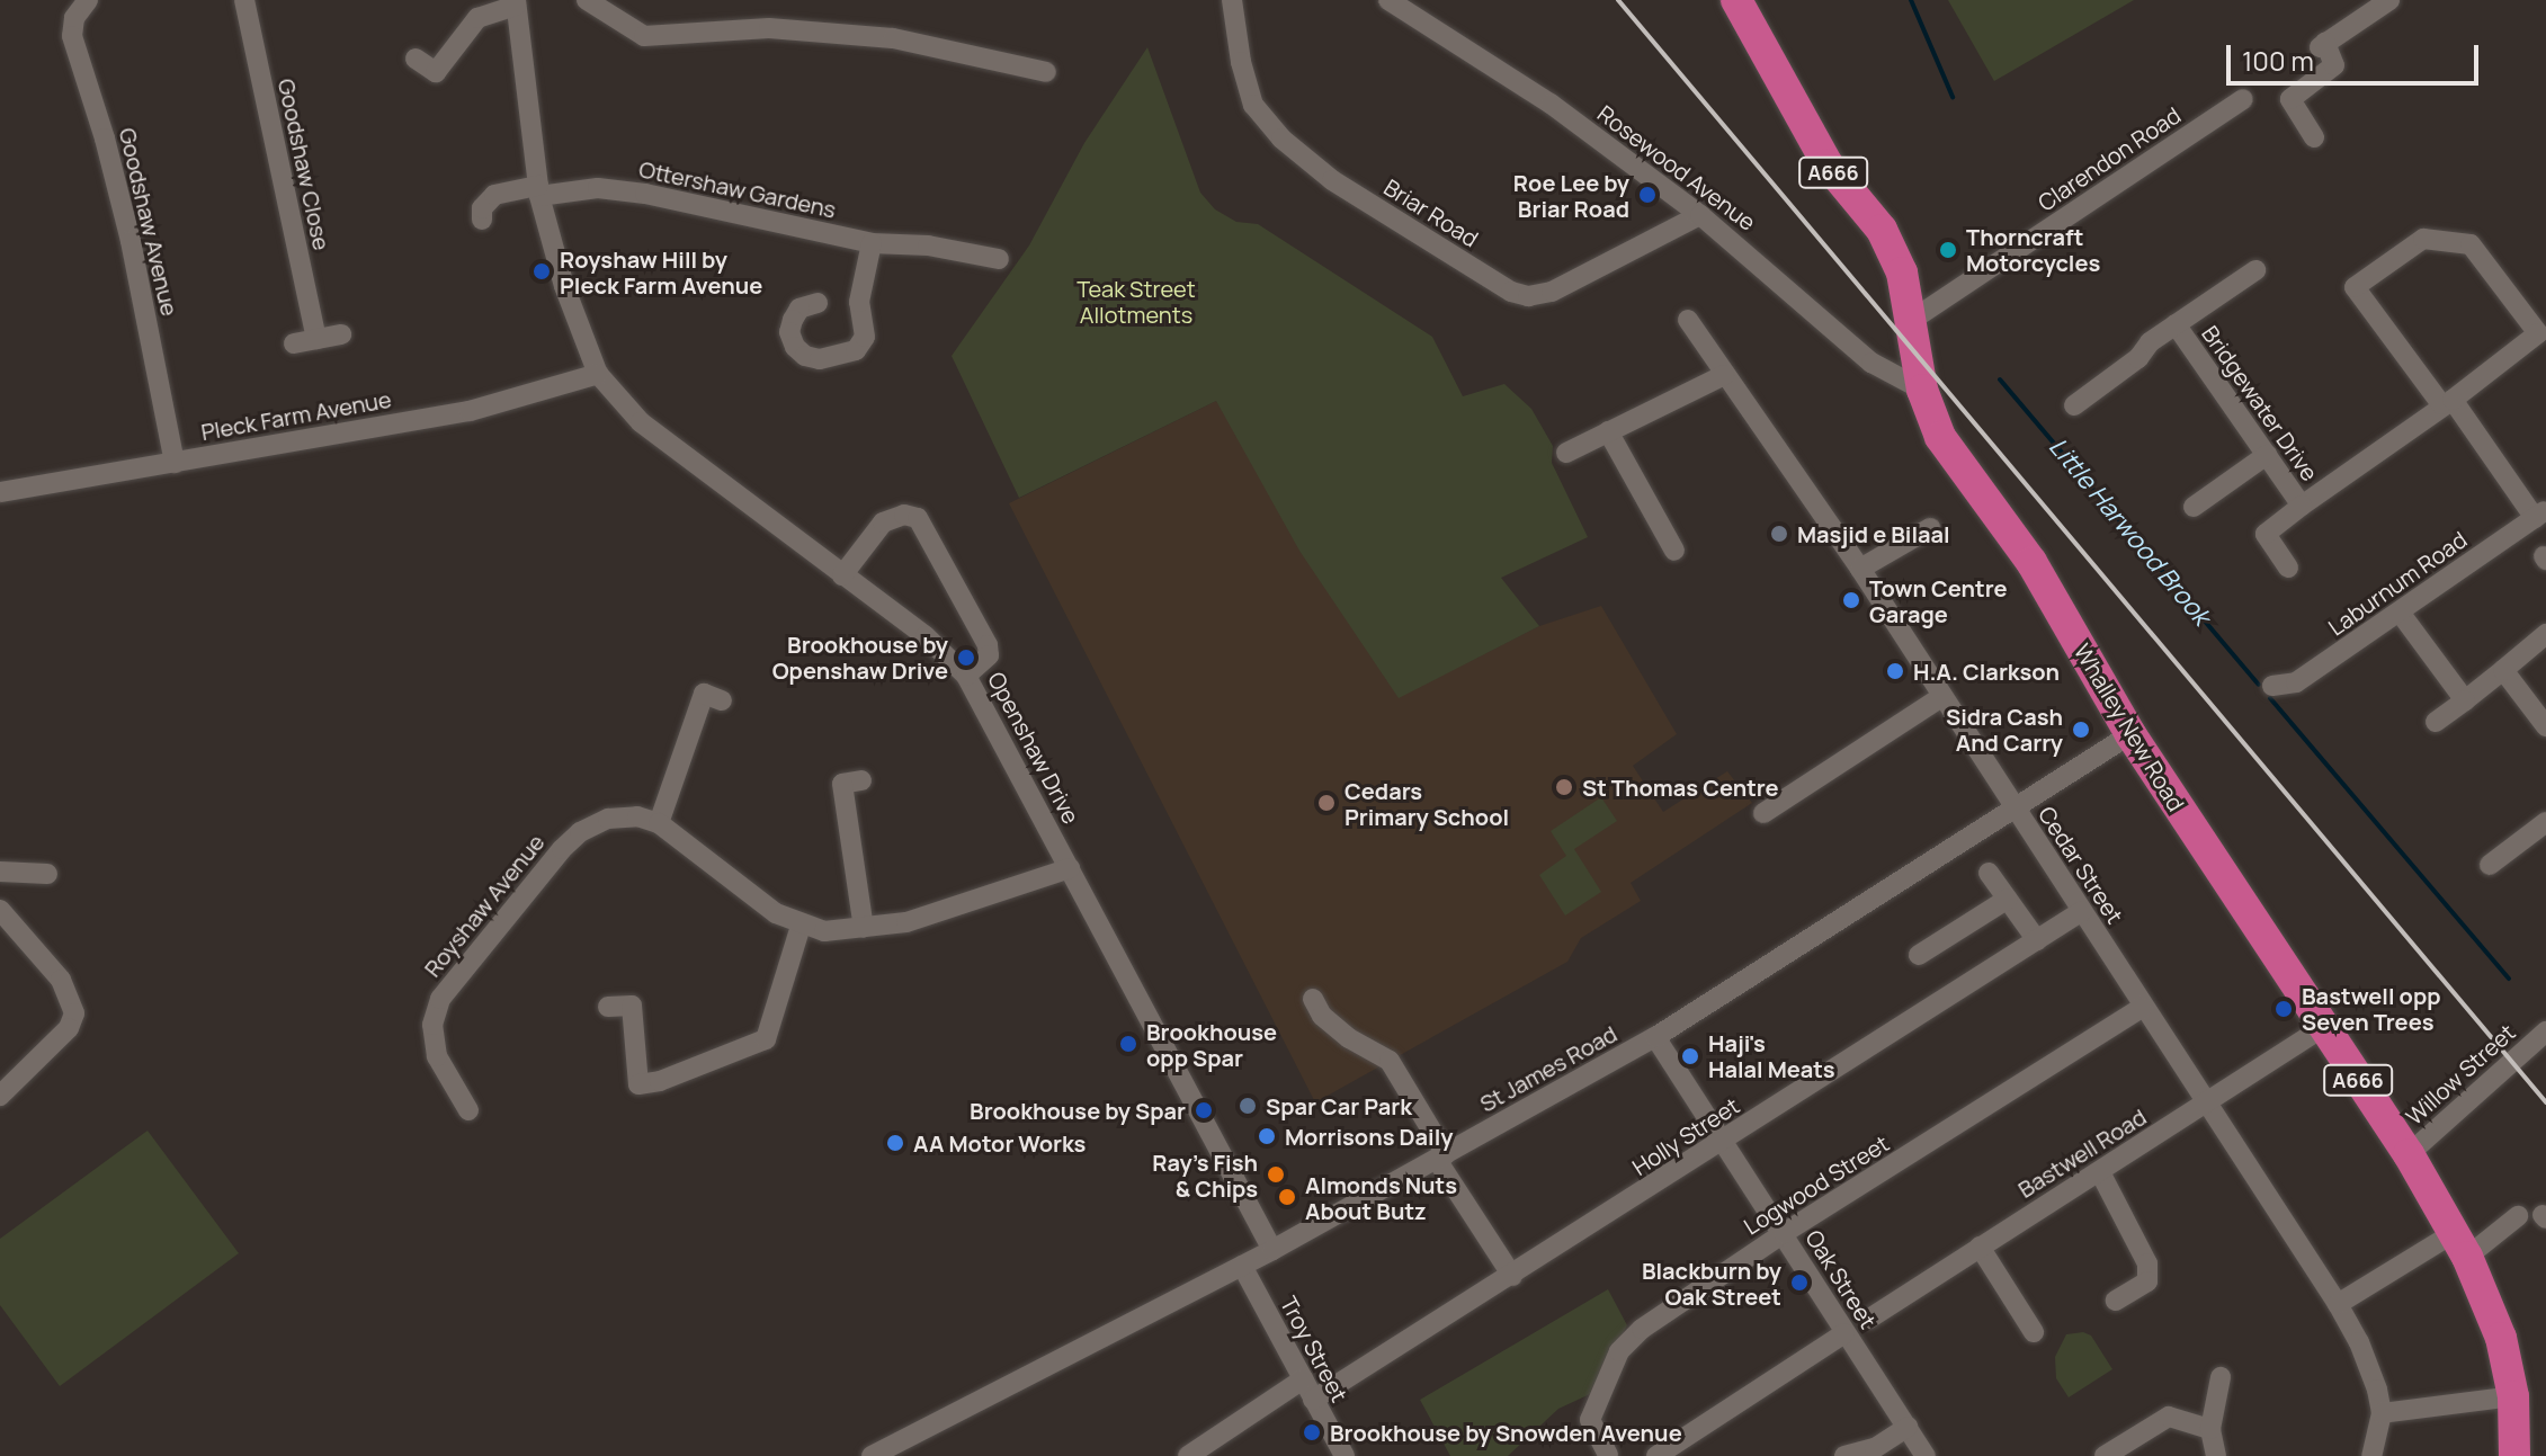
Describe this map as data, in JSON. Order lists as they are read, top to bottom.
{
  "streets": {
    "highway": ["A666", "Whalley New Road"],
    "street": [
      "Clarendon Road",
      "Goodshaw Close",
      "Rosewood Avenue",
      "Ottershaw Gardens",
      "Briar Road",
      "Goodshaw Avenue",
      "Bridgewater Drive",
      "Pleck Farm Avenue",
      "Laburnum Road",
      "Openshaw Drive",
      "Cedar Street",
      "Royshaw Avenue",
      "St James Road",
      "Willow Street",
      "Holly Street",
      "Bastwell Road",
      "Logwood Street",
      "Oak Street",
      "Troy Street"
    ]
  },
  "crossings": [
    ["Clarendon Road", "Whalley New Road"],
    ["Rosewood Avenue", "Briar Road"],
    ["Rosewood Avenue", "Whalley New Road"],
    ["Ottershaw Gardens", "Openshaw Drive"],
    ["Goodshaw Avenue", "Pleck Farm Avenue"],
    ["Pleck Farm Avenue", "Openshaw Drive"],
    ["Whalley New Road", "St James Road"],
    ["Whalley New Road", "Willow Street"],
    ["Whalley New Road", "Bastwell Road"],
    ["Openshaw Drive", "St James Road"],
    ["Cedar Street", "St James Road"],
    ["Cedar Street", "Holly Street"],
    ["Cedar Street", "Bastwell Road"],
    ["Cedar Street", "Logwood Street"],
    ["St James Road", "Oak Street"],
    ["St James Road", "Troy Street"],
    ["Holly Street", "Oak Street"],
    ["Holly Street", "Troy Street"],
    ["Logwood Street", "Oak Street"]
  ],
  "water": ["Little Harwood Brook"],
  "parks": ["Teak Street Allotments"],
  "places": [
    "Roe Lee by Briar Road",
    "Thorncraft Motorcycles",
    "Royshaw Hill by Pleck Farm Avenue",
    "Masjid e Bilaal",
    "Town Centre Garage",
    "Brookhouse by Openshaw Drive",
    "H.A. Clarkson",
    "Sidra Cash And Carry",
    "St Thomas Centre",
    "Cedars Primary School",
    "Bastwell opp Seven Trees",
    "Brookhouse opp Spar",
    "Haji's Halal Meats",
    "Spar Car Park",
    "Brookhouse by Spar",
    "Morrisons Daily",
    "AA Motor Works",
    "Ray's Fish & Chips",
    "Almonds Nuts About Butz",
    "Blackburn by Oak Street",
    "Brookhouse by Snowden Avenue"
  ],
  "scale_bar": "100 m"
}
